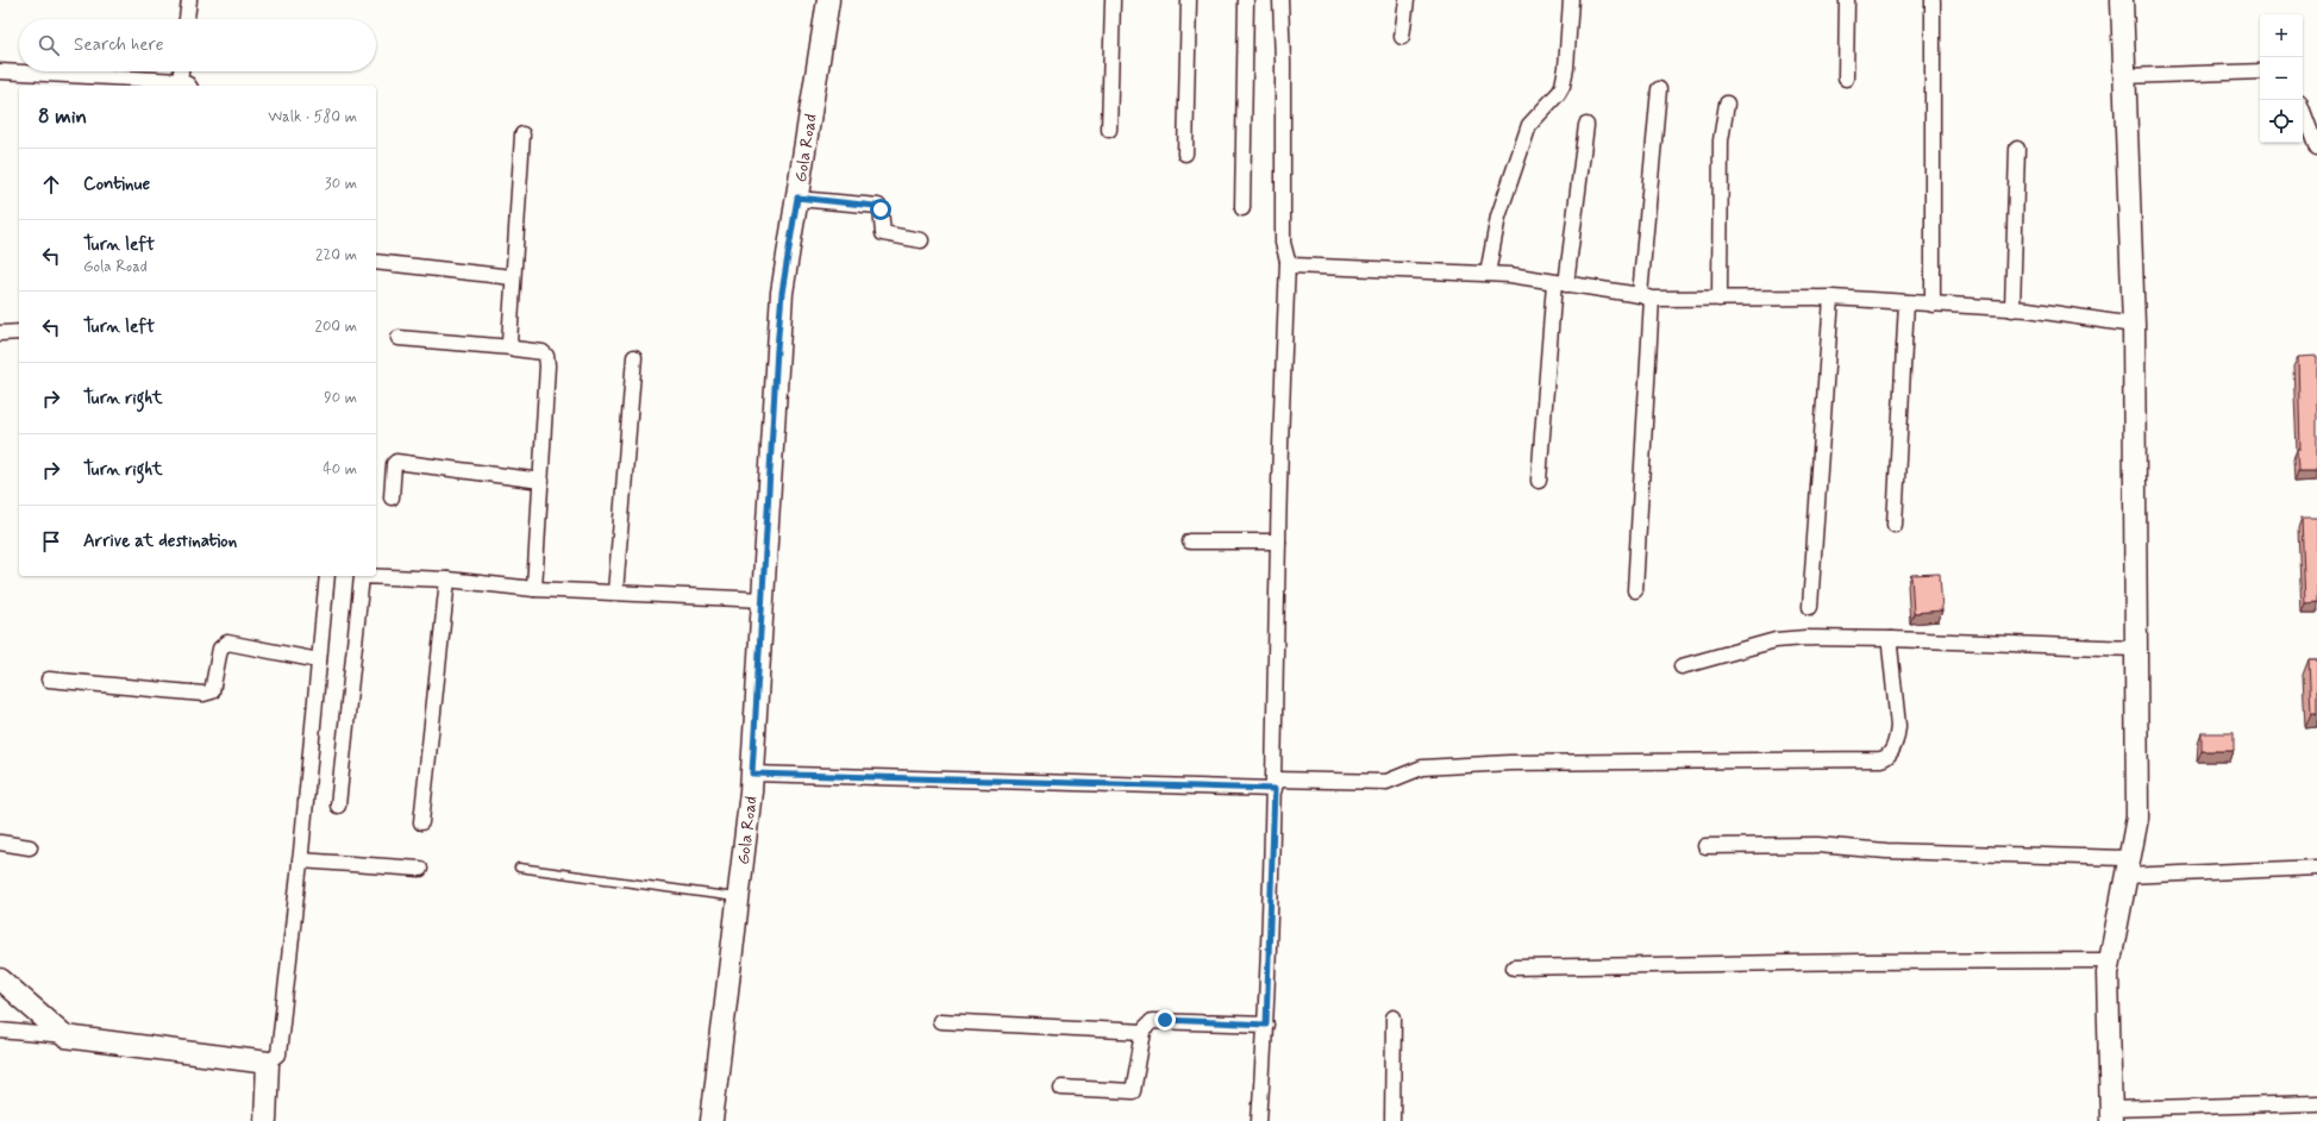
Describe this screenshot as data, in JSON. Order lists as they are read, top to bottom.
{
  "streets": {
    "street": ["Gola Road"]
  },
  "page": {
    "map_buttons": ["+", "−"],
    "search": "Search here",
    "heading": ["8 min", "Walk · 580 m"],
    "list": [
      ["Continue", "30 m"],
      ["Turn left", "Gola Road", "220 m"],
      ["Turn left", "200 m"],
      ["Turn right", "90 m"],
      ["Turn right", "40 m"],
      "Arrive at destination"
    ]
  }
}
